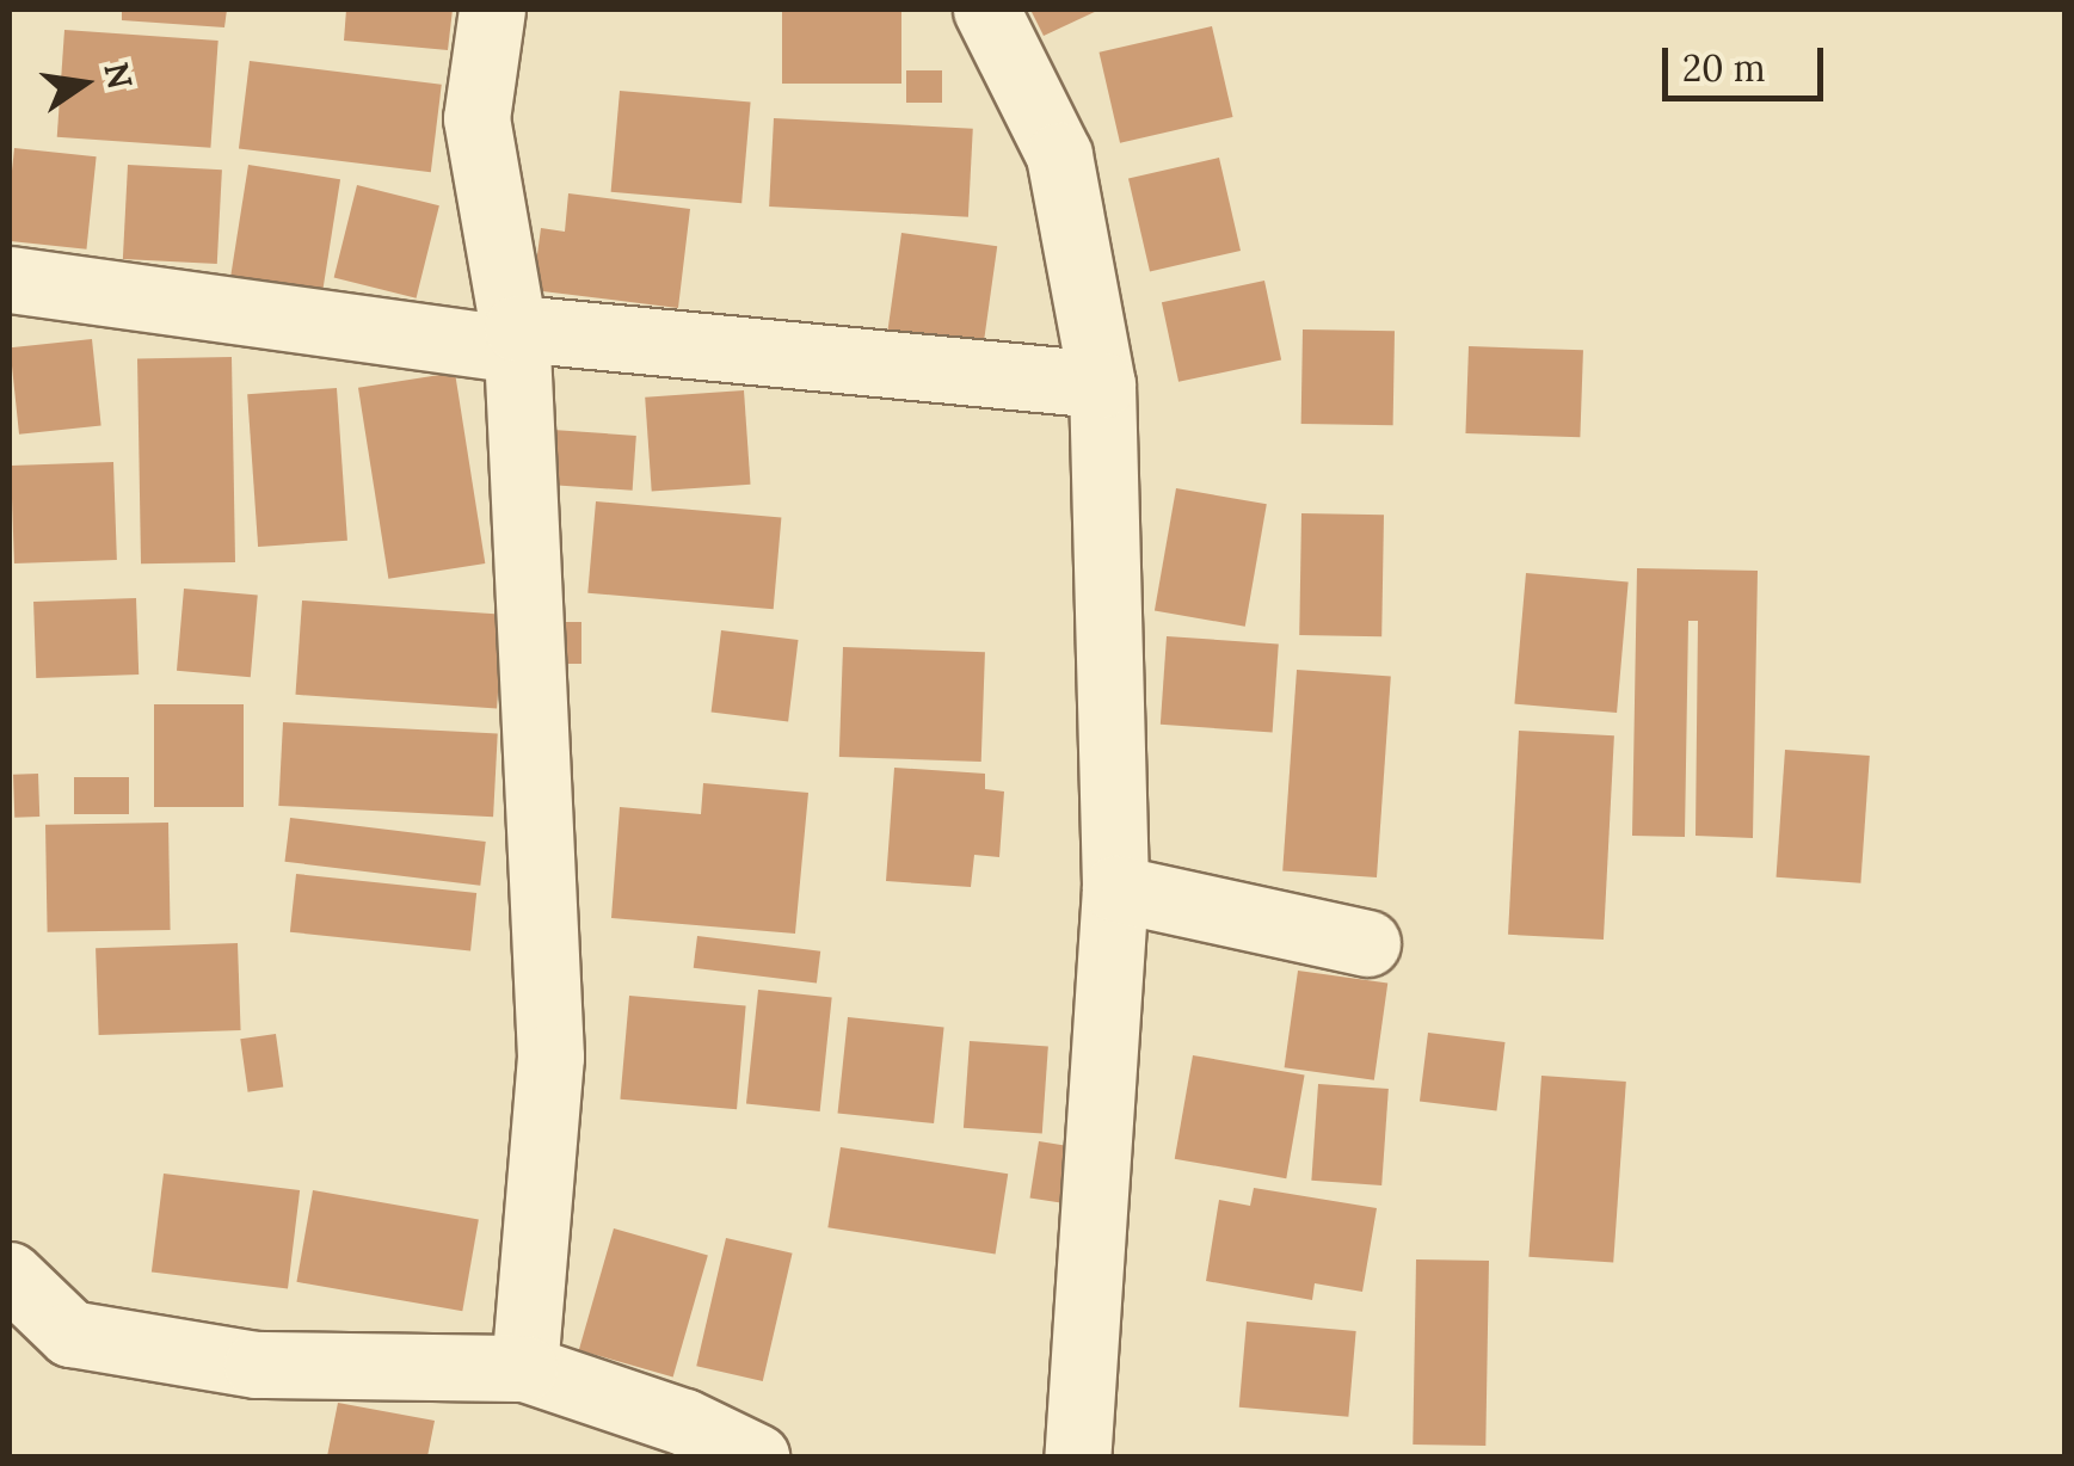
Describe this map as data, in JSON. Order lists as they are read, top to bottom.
{
  "scale_bar": "20 m",
  "north": "right"
}
